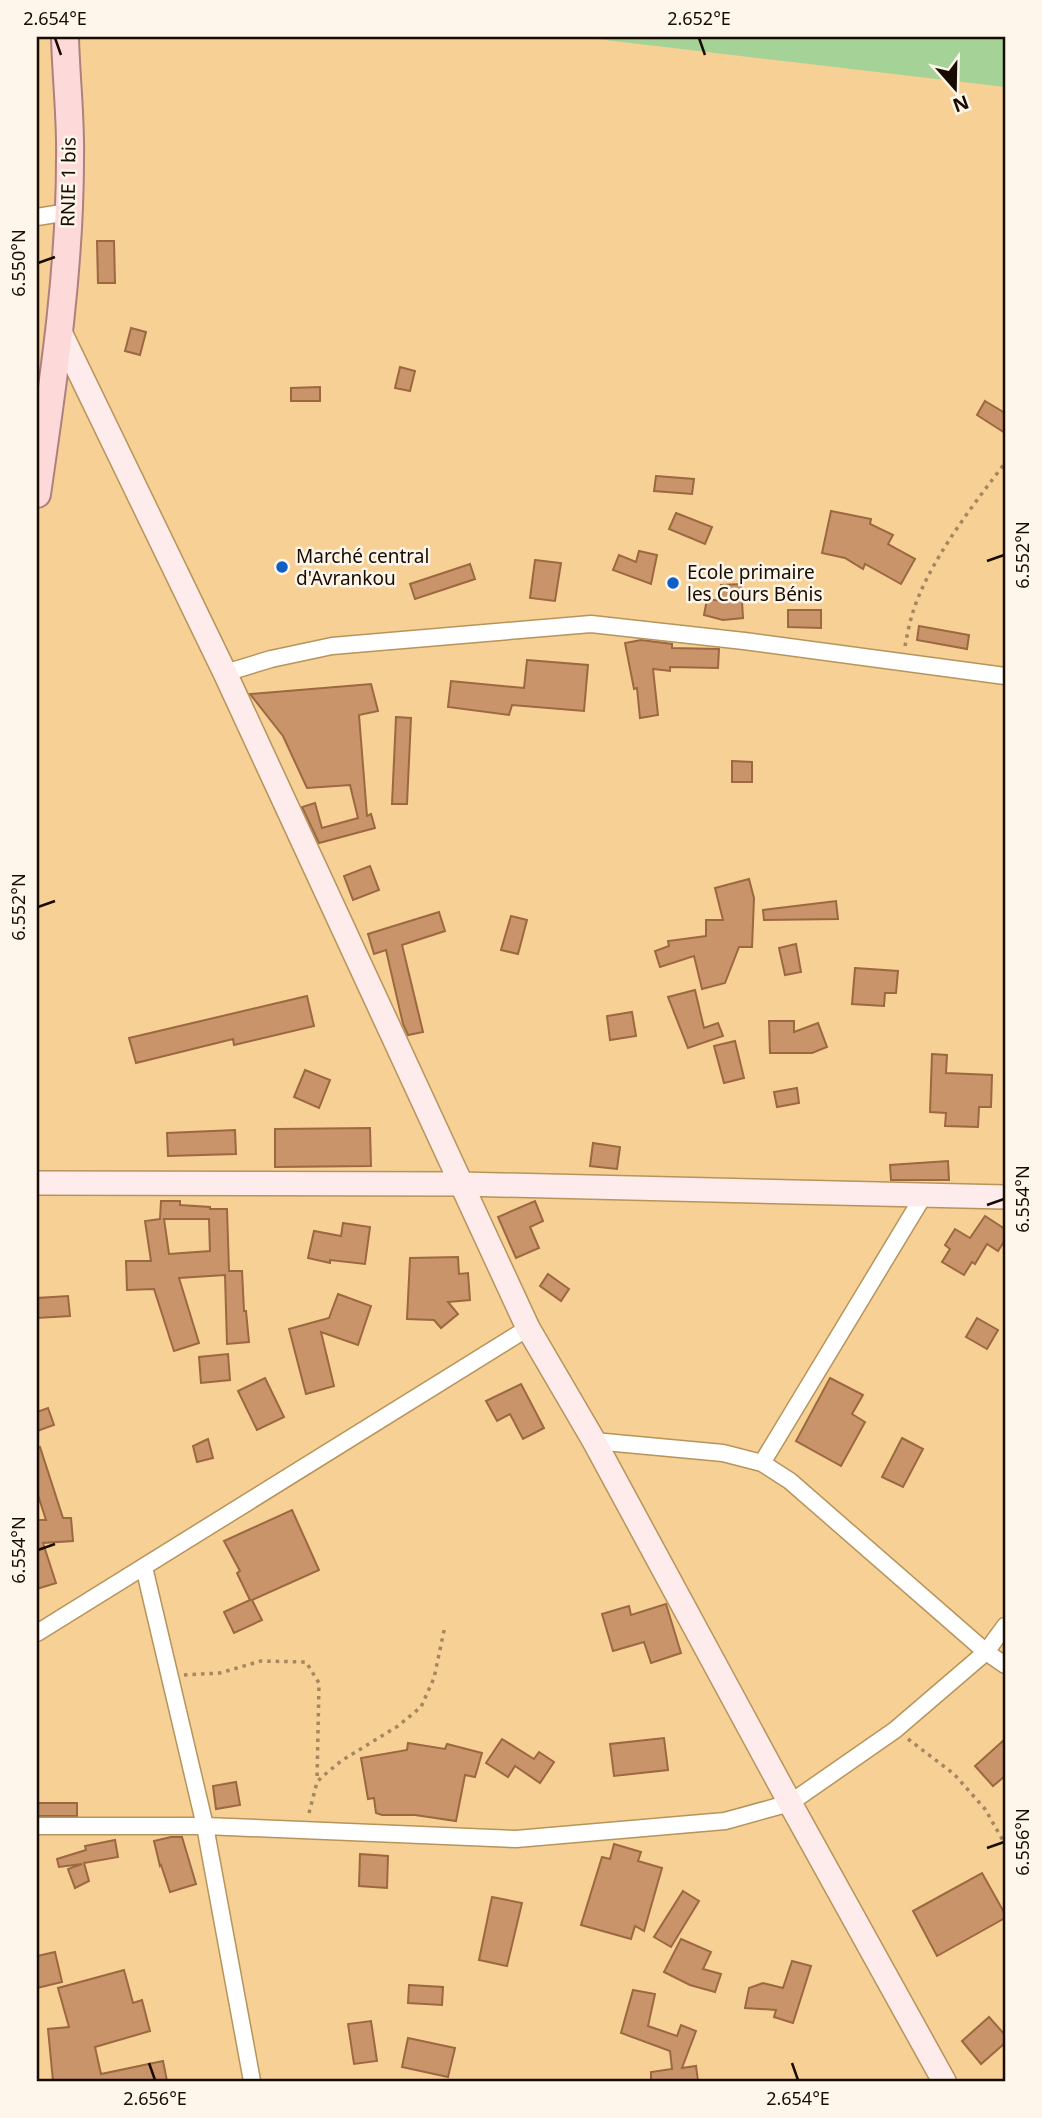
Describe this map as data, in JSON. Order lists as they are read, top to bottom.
{
  "streets": {
    "main road": ["RNIE 1 bis"]
  },
  "places": ["Marché central d'Avrankou", "Ecole primaire les Cours Bénis"],
  "north": "bottom",
  "coordinates": [
    "2.654°E",
    "2.652°E",
    "6.550°N",
    "6.552°N",
    "6.554°N",
    "6.556°N",
    "2.656°E"
  ]
}
